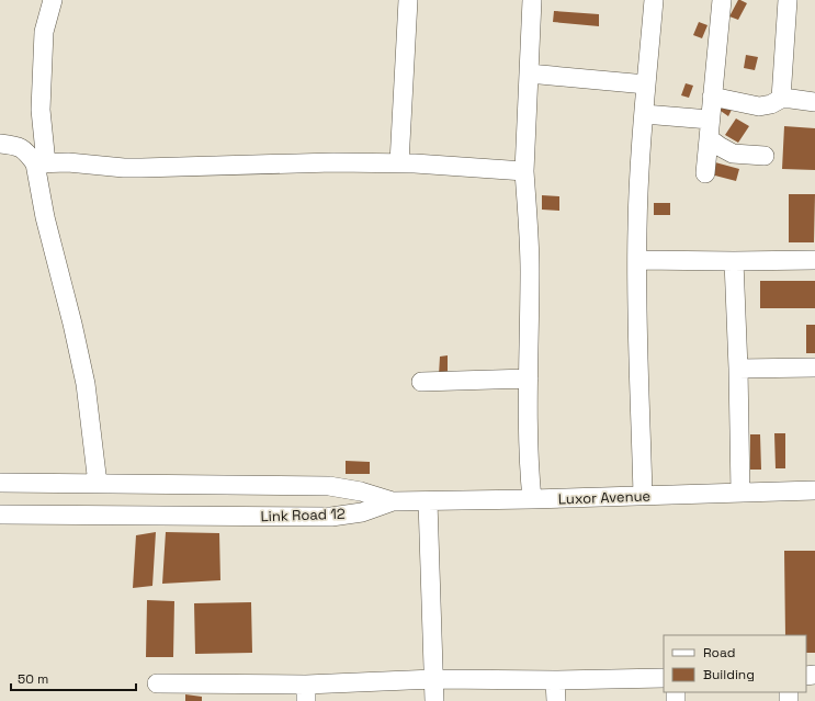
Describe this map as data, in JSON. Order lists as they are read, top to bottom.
{
  "streets": {
    "street": ["Luxor Avenue", "Link Road 12"]
  },
  "crossings": [
    ["Luxor Avenue", "Link Road 12"]
  ],
  "legend": ["Road", "Building"],
  "scale_bar": "50 m"
}
